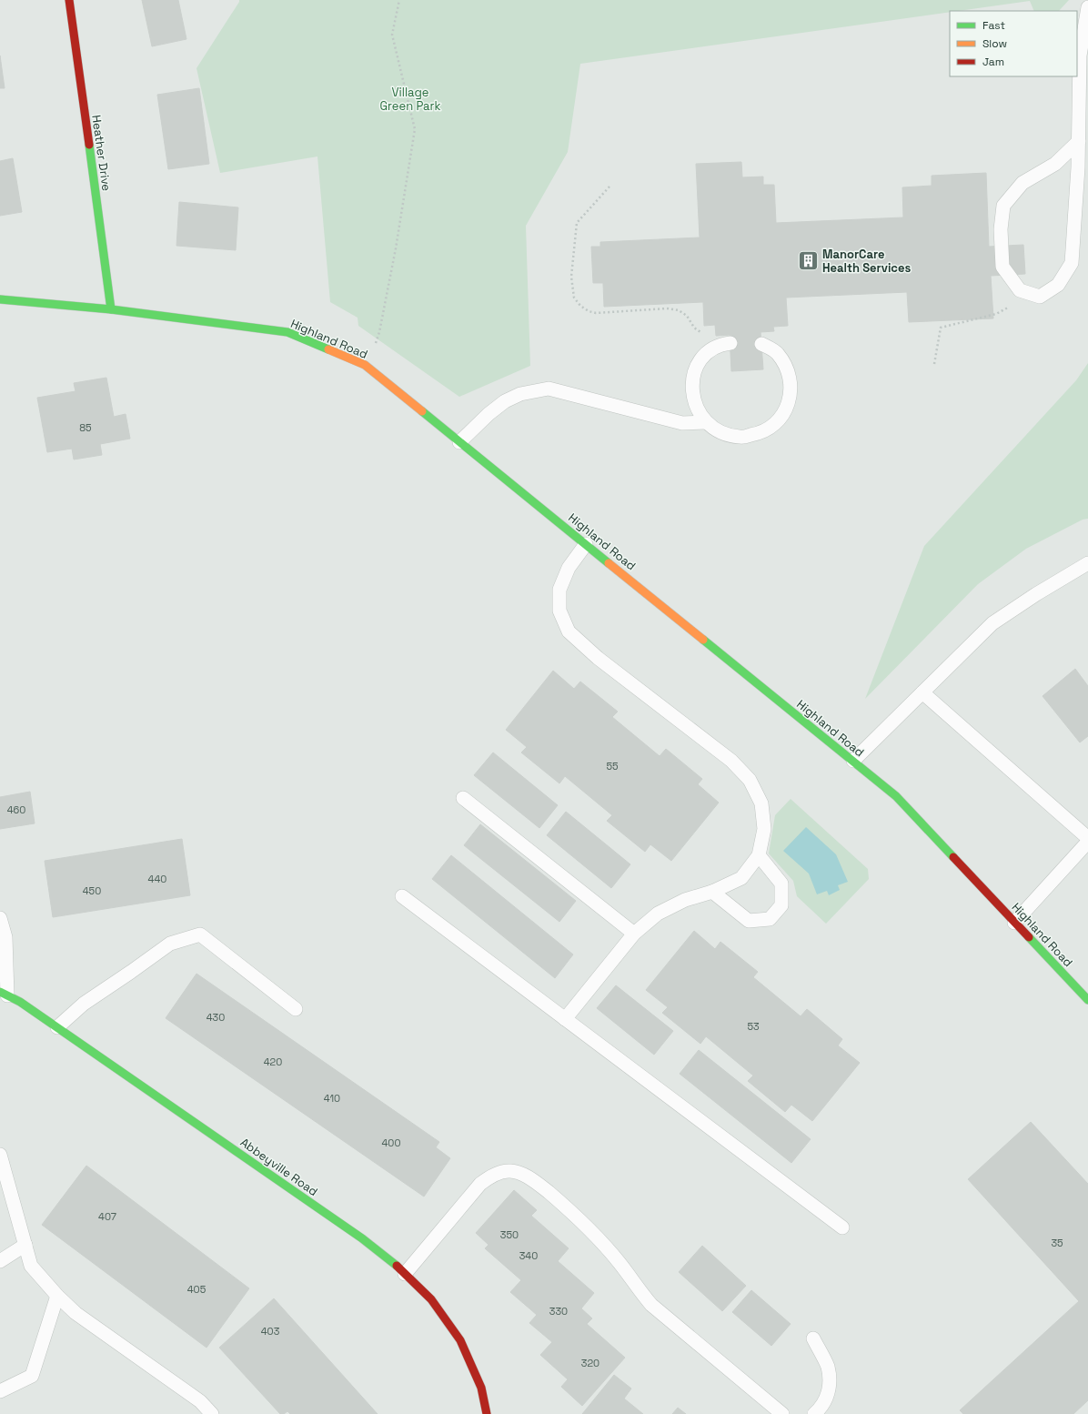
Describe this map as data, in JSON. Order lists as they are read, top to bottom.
{
  "streets": {
    "street": ["Heather Drive", "Highland Road", "Abbeyville Road"]
  },
  "crossings": [
    ["Heather Drive", "Highland Road"]
  ],
  "parks": ["Village Green Park"],
  "places": {
    "building": ["ManorCare Health Services"]
  },
  "house_numbers": [
    "85",
    "55",
    "460",
    "440",
    "450",
    "430",
    "53",
    "420",
    "410",
    "400",
    "407",
    "350",
    "35",
    "340",
    "405",
    "330",
    "403",
    "320"
  ],
  "legend": ["Fast", "Slow", "Jam"]
}
